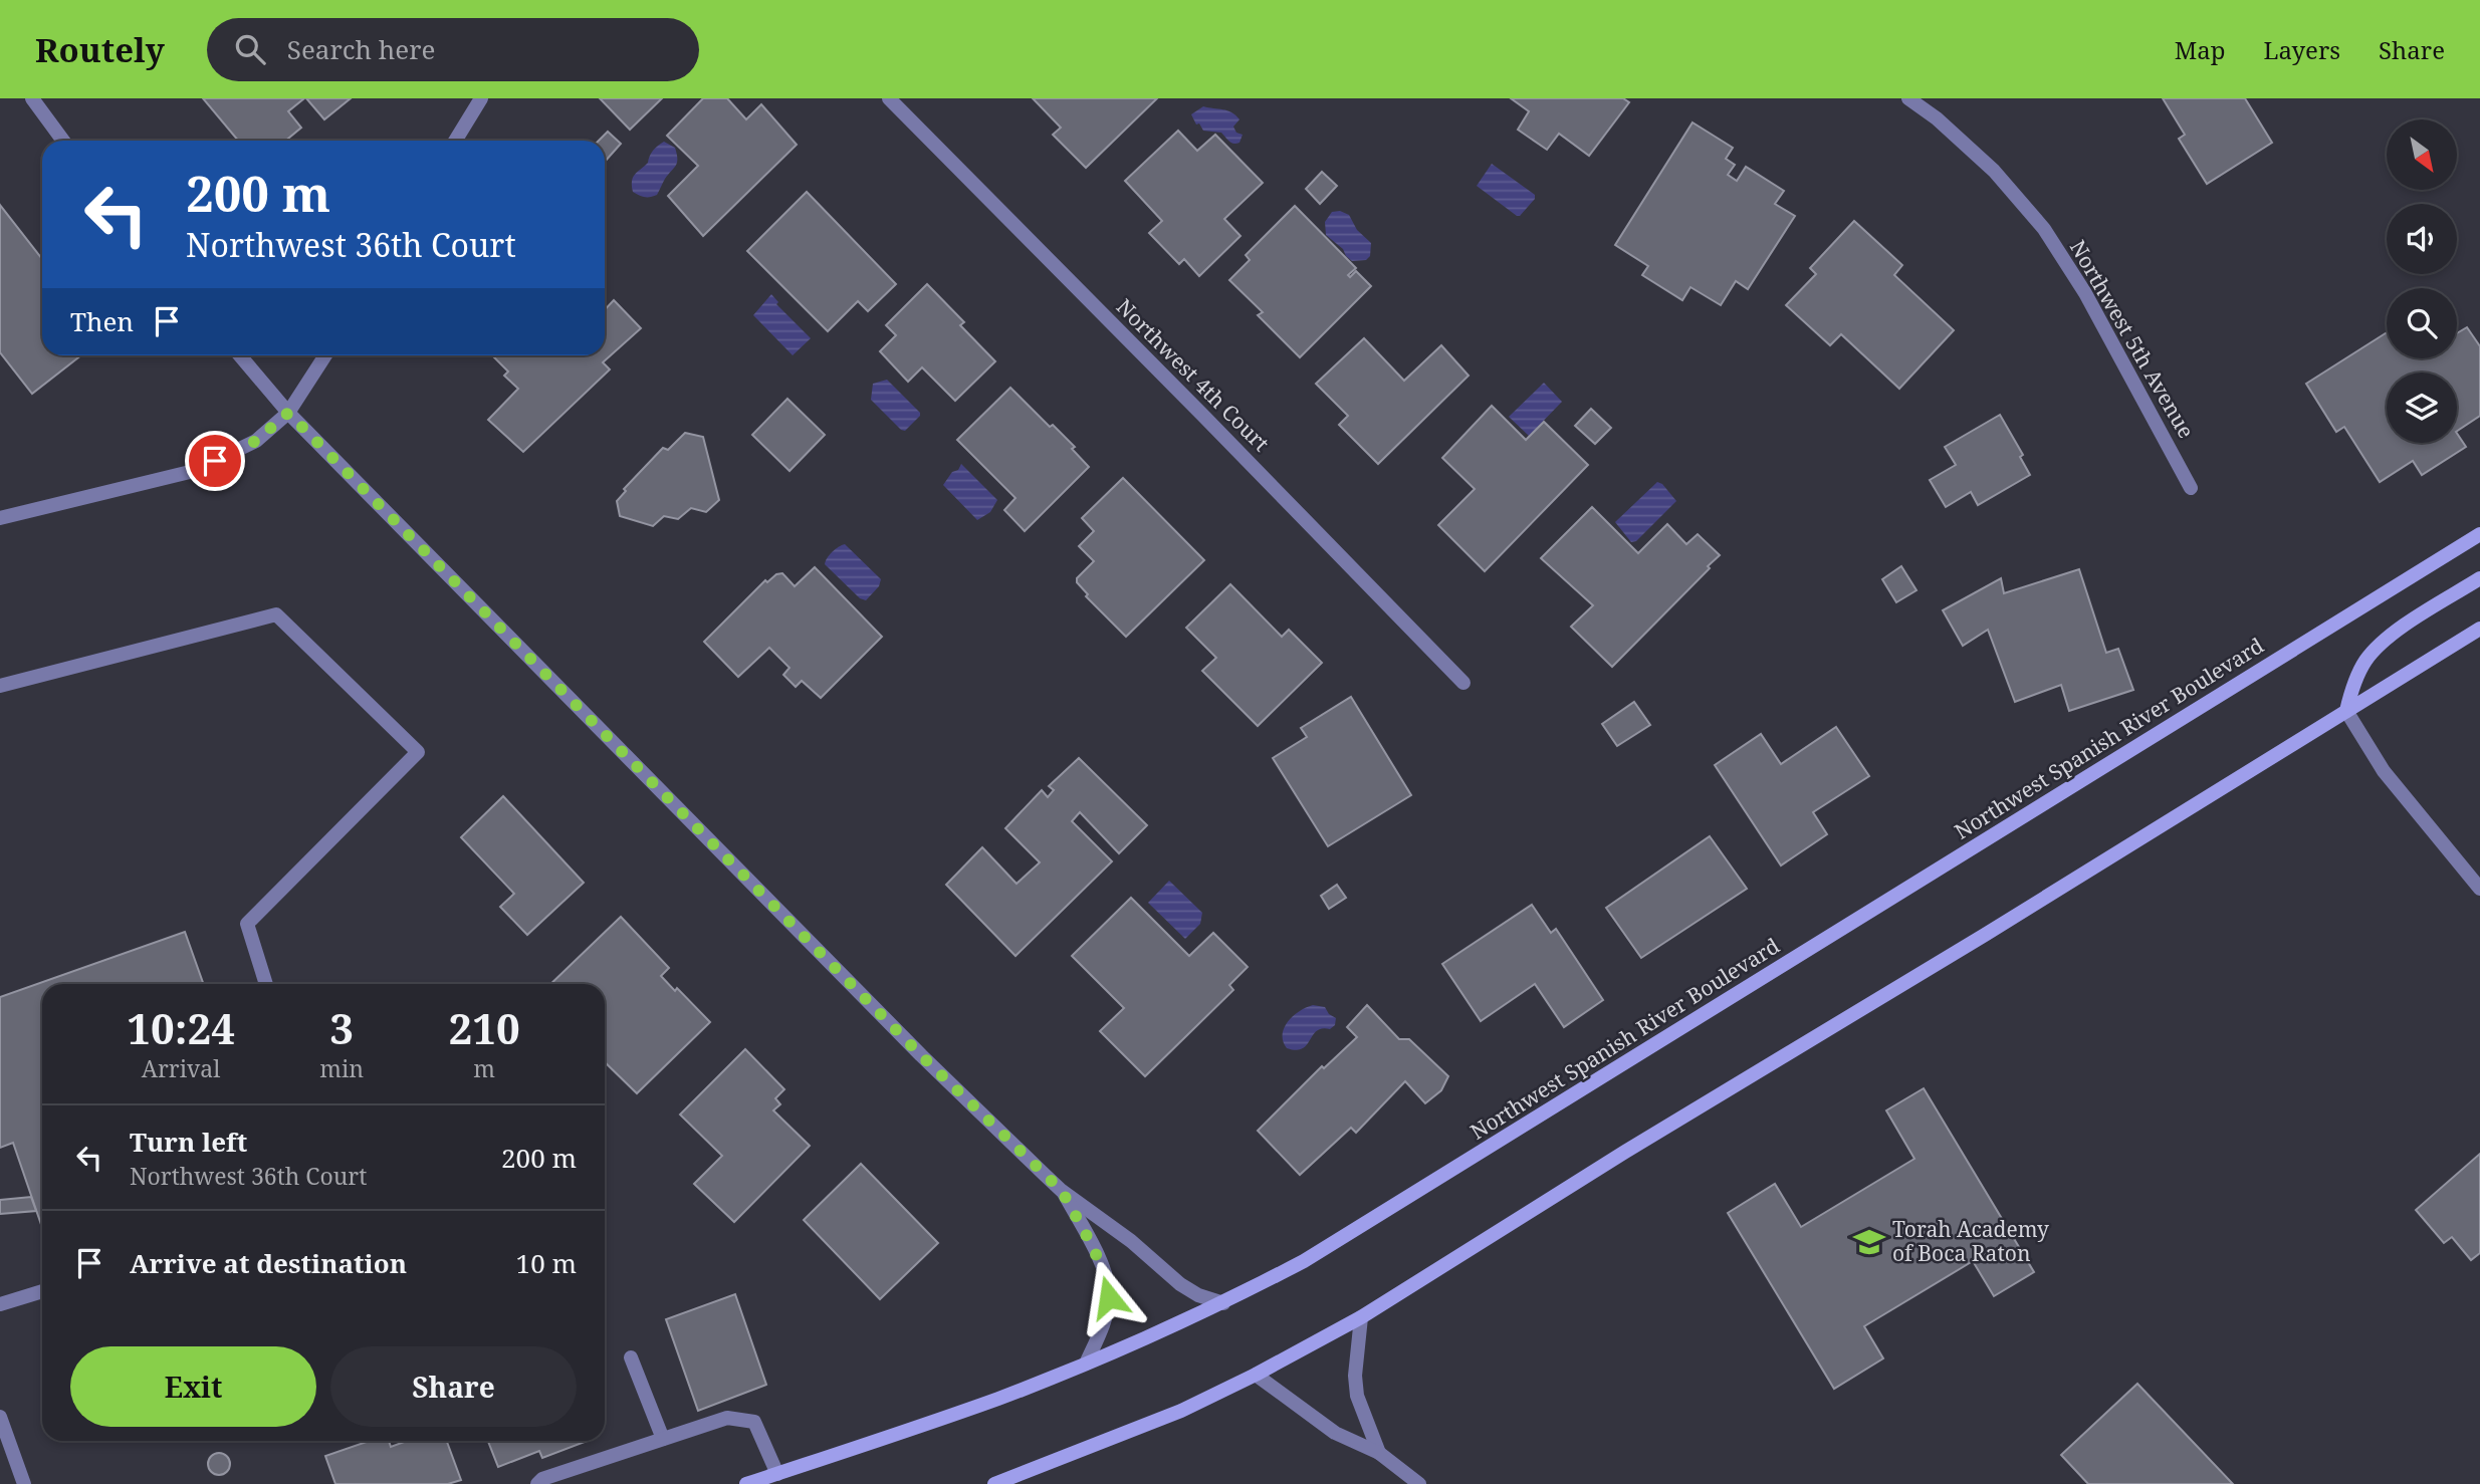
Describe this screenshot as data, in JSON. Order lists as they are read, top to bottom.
{
  "streets": {
    "main road": ["Northwest Spanish River Boulevard"],
    "street": ["Northwest 5th Avenue", "Northwest 4th Court"]
  },
  "places": {
    "school or university": ["Torah Academy of Boca Raton"]
  },
  "north": "bottom right",
  "page": {
    "header": "Routely",
    "search": "Search here",
    "nav": ["Map", "Layers", "Share"],
    "turn": ["200 m", "Northwest 36th Court"],
    "then": "Then",
    "eta": [
      "10:24",
      "Arrival",
      "3",
      "min",
      "210",
      "m"
    ],
    "list": [
      {
        "name": "Turn left",
        "note": "Northwest 36th Court",
        "value": "200 m"
      },
      {
        "name": "Arrive at destination",
        "value": "10 m"
      }
    ],
    "buttons": ["Exit", "Share"]
  }
}
